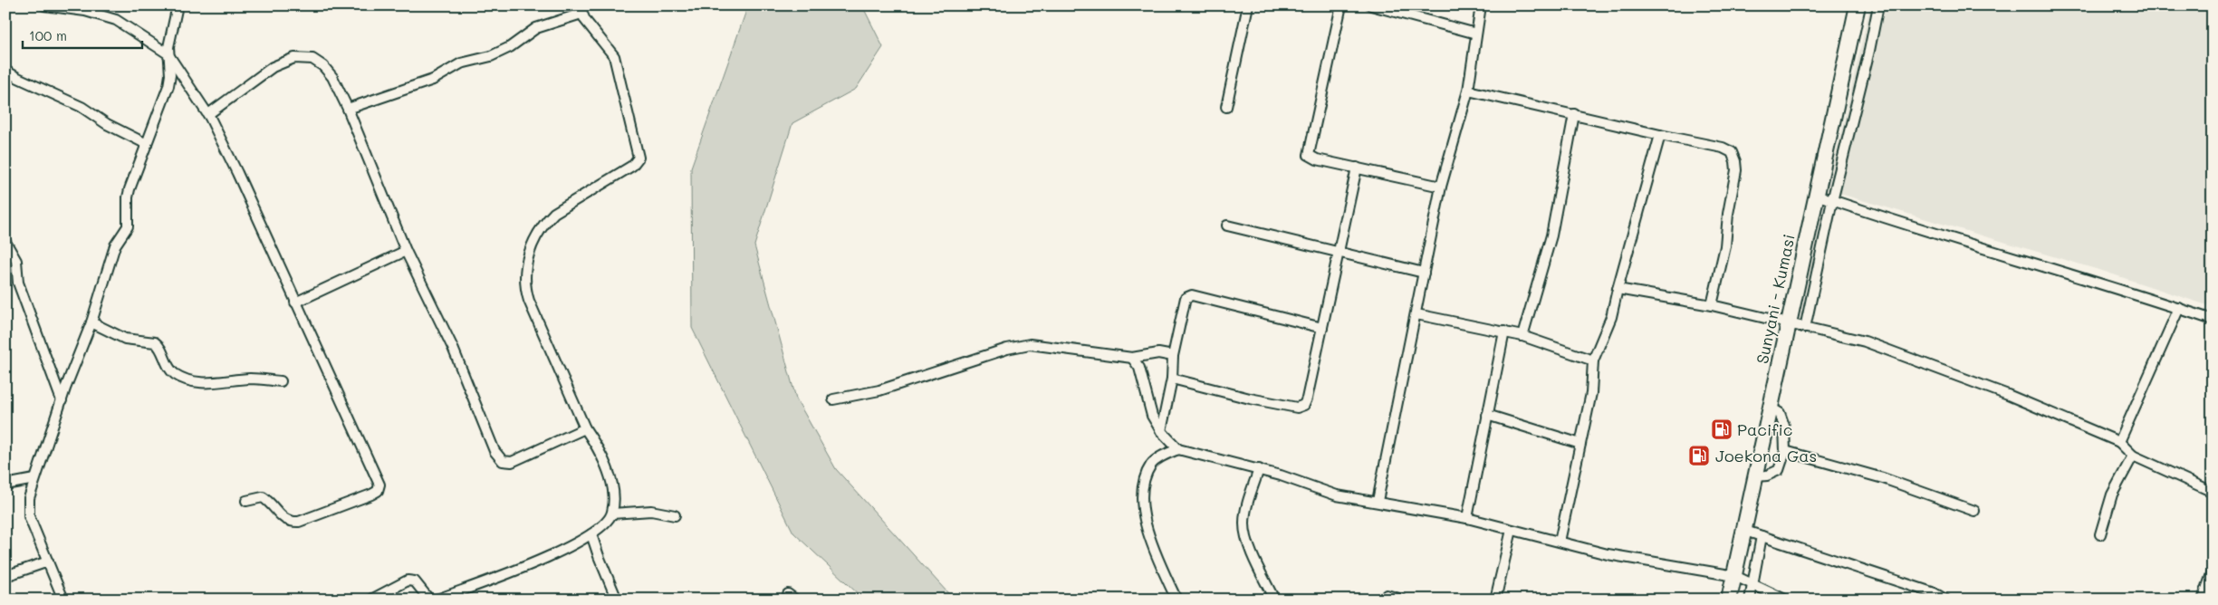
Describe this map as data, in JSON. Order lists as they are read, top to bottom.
{
  "streets": {
    "main road": ["Sunyani - Kumasi"]
  },
  "places": {
    "fuel station": ["Pacific", "Joekona Gas"]
  },
  "scale_bar": "100 m"
}
